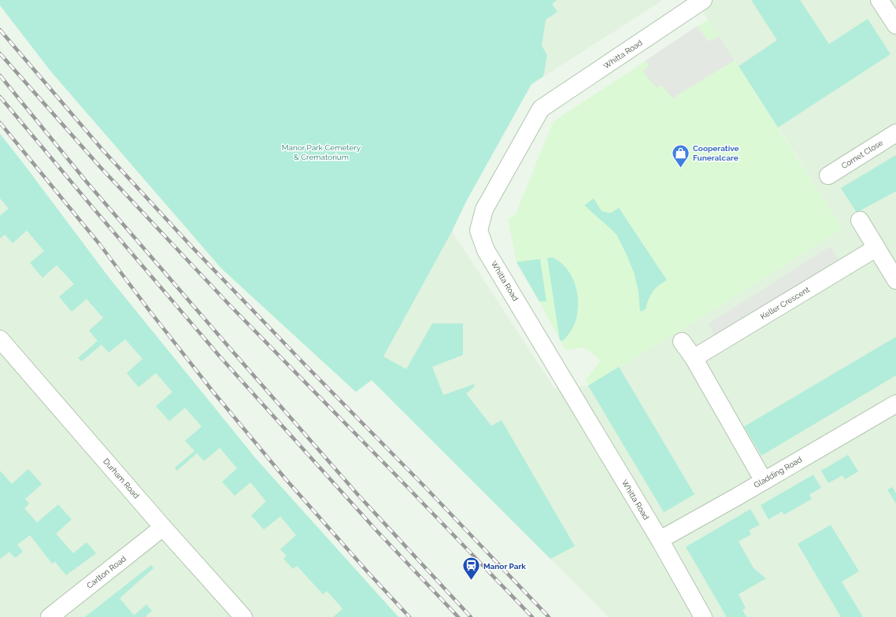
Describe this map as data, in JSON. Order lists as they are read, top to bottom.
{
  "streets": {
    "street": [
      "Whitta Road",
      "Comet Close",
      "Keller Crescent",
      "Gladding Road",
      "Durham Road",
      "Carlton Road"
    ]
  },
  "crossings": [
    ["Whitta Road", "Gladding Road"],
    ["Durham Road", "Carlton Road"]
  ],
  "parks": ["Manor Park Cemetery & Crematorium"],
  "places": {
    "shop": ["Cooperative Funeralcare"],
    "station": ["Manor Park"]
  }
}
